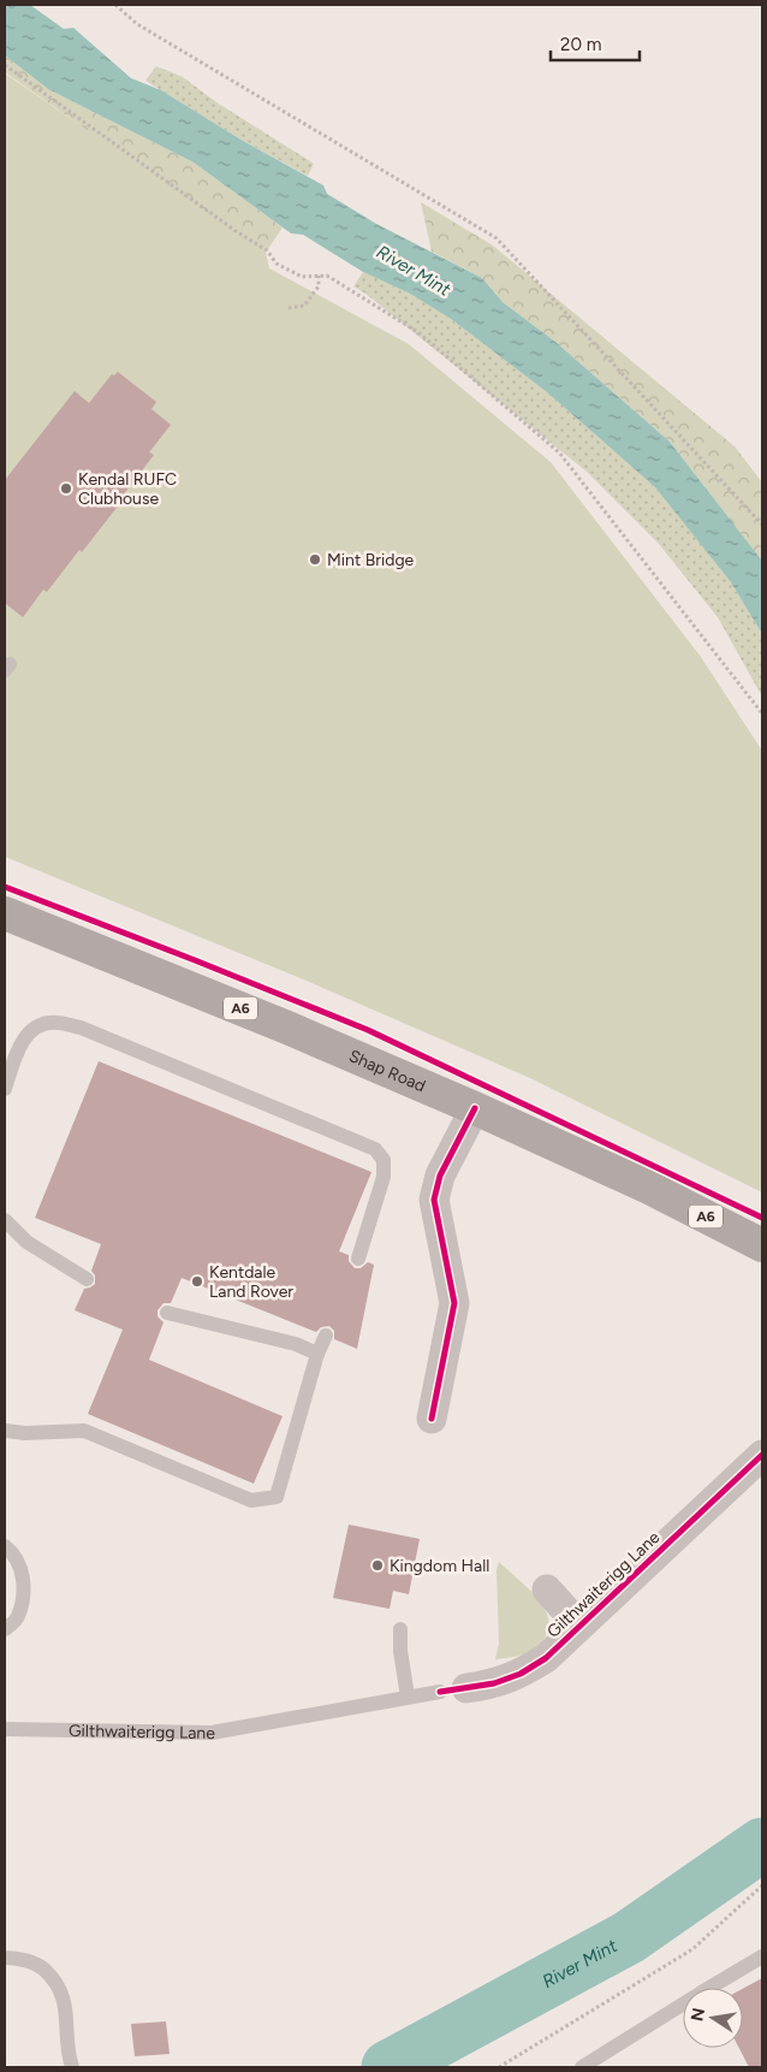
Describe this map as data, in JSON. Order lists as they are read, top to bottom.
{
  "streets": {
    "highway": ["A6", "Shap Road"],
    "street": ["Gilthwaiterigg Lane"]
  },
  "water": ["River Mint"],
  "places": [
    "Kendal RUFC Clubhouse",
    "Mint Bridge",
    "Kentdale Land Rover",
    "Kingdom Hall"
  ],
  "scale_bar": "20 m",
  "north": "left"
}
